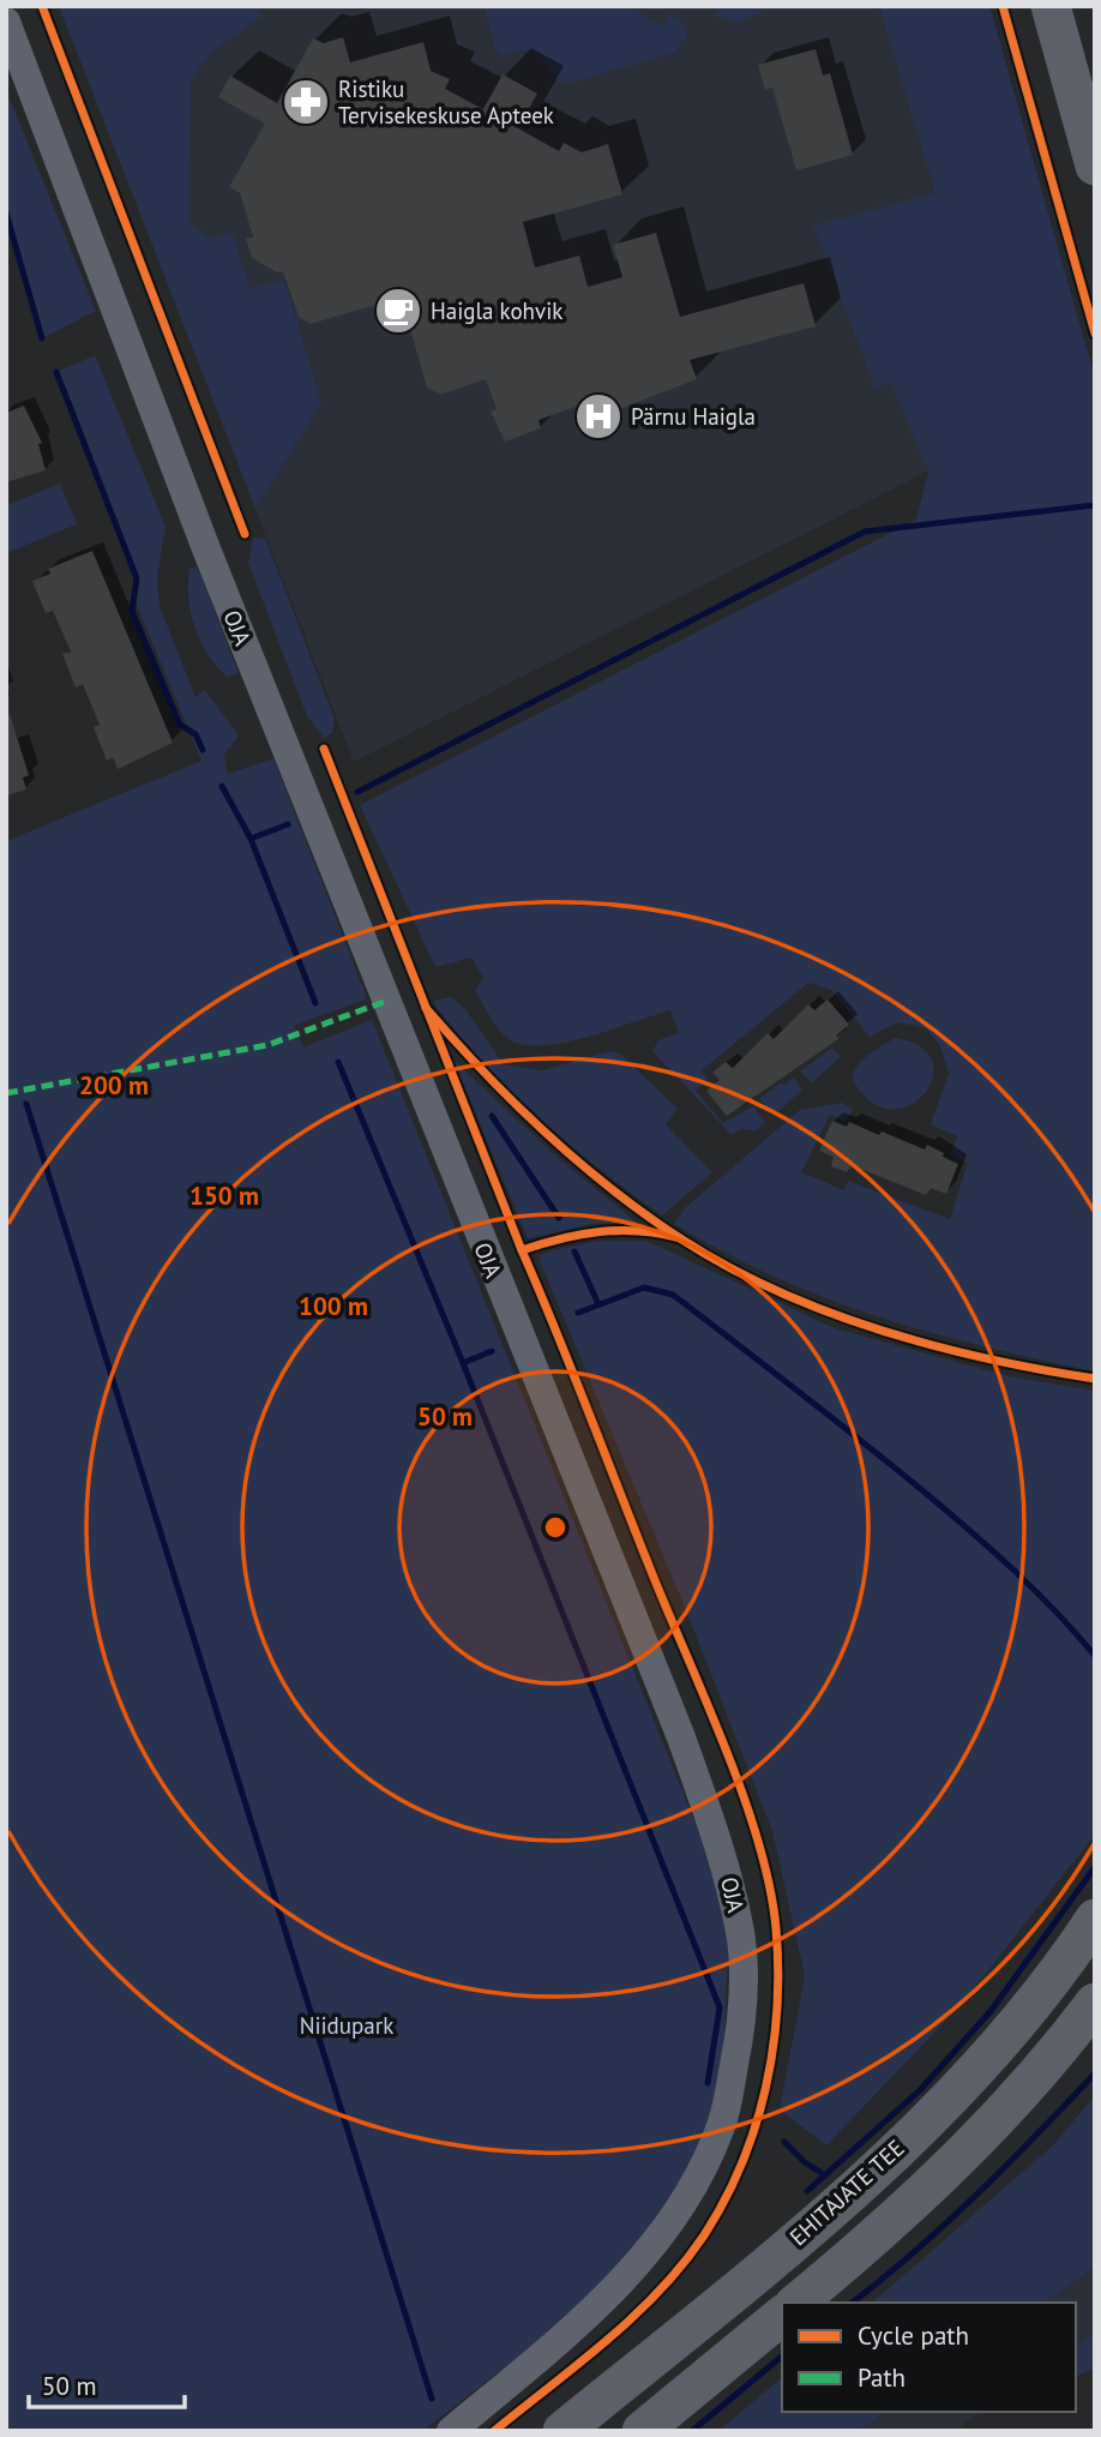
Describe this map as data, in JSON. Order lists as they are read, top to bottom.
{
  "streets": {
    "highway": ["EHITAJATE TEE"],
    "street": ["OJA"]
  },
  "parks": ["Niidupark"],
  "places": {
    "pharmacy": ["Ristiku Tervisekeskuse Apteek"],
    "cafe": ["Haigla kohvik"],
    "hospital": ["Pärnu Haigla"]
  },
  "legend": ["Cycle path", "Path"],
  "scale_bar": "50 m",
  "rings": [
    "200 m",
    "150 m",
    "100 m",
    "50 m"
  ]
}
